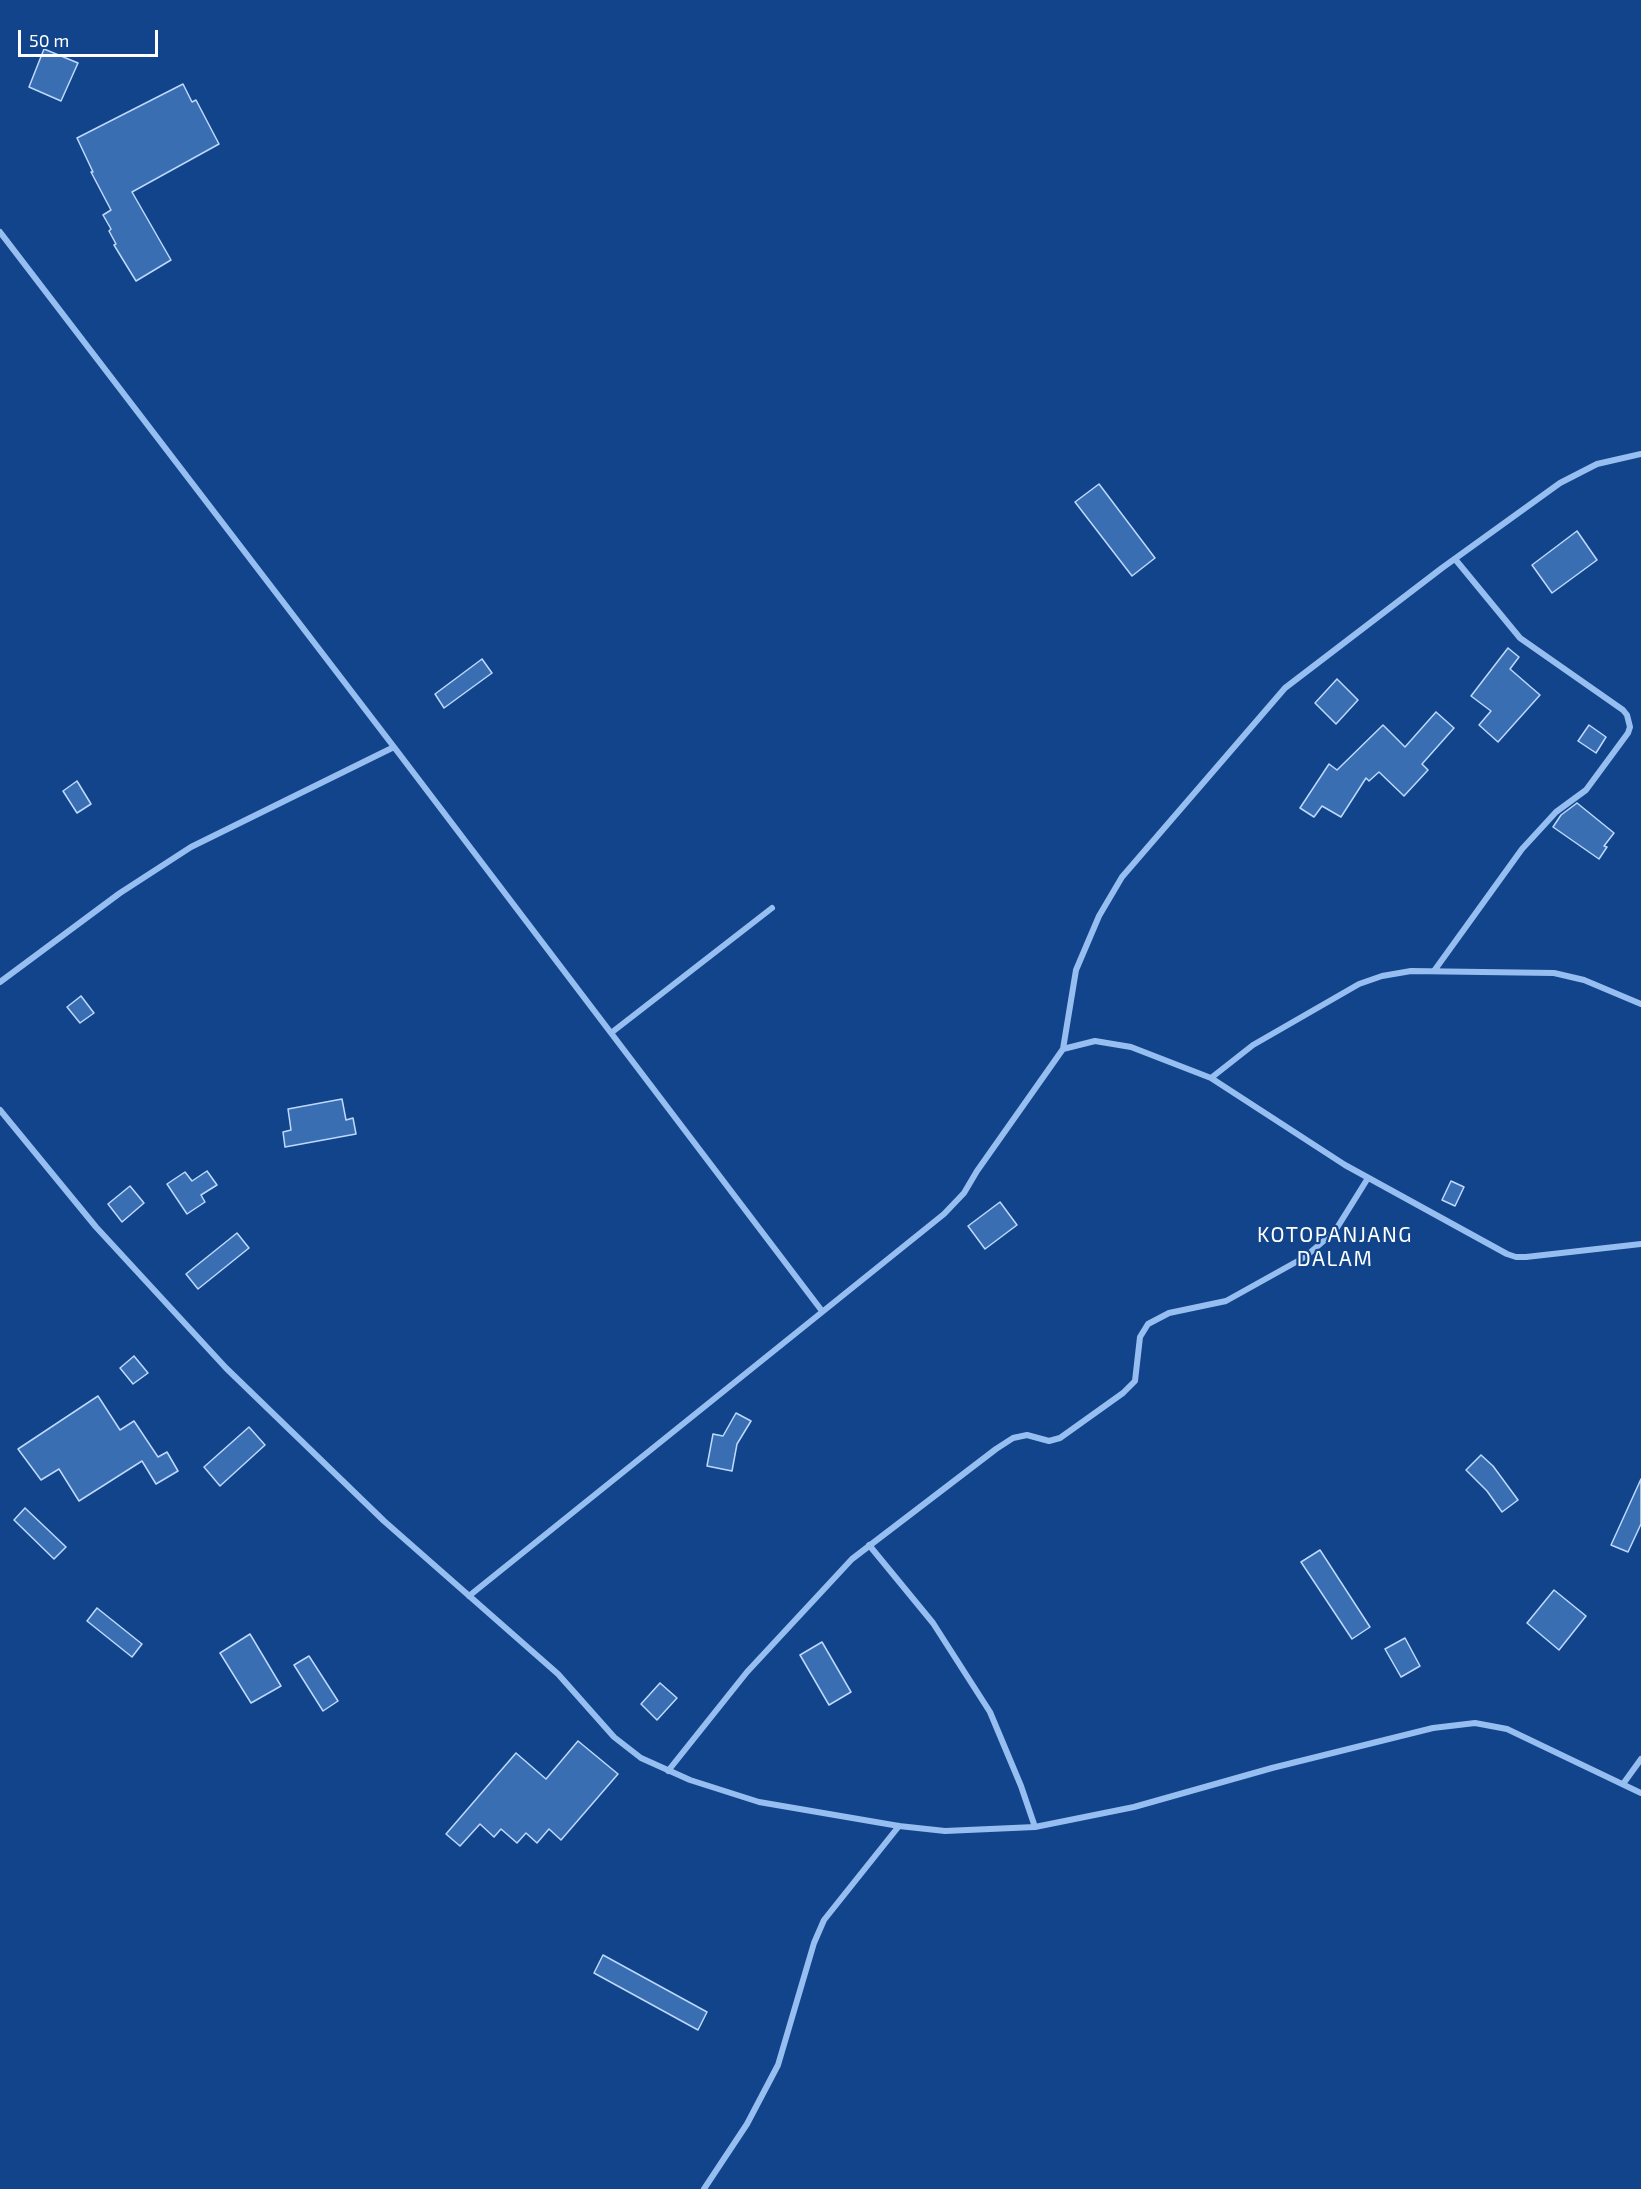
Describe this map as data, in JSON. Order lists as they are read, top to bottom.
{
  "districts": ["KOTOPANJANG DALAM"],
  "scale_bar": "50 m"
}
